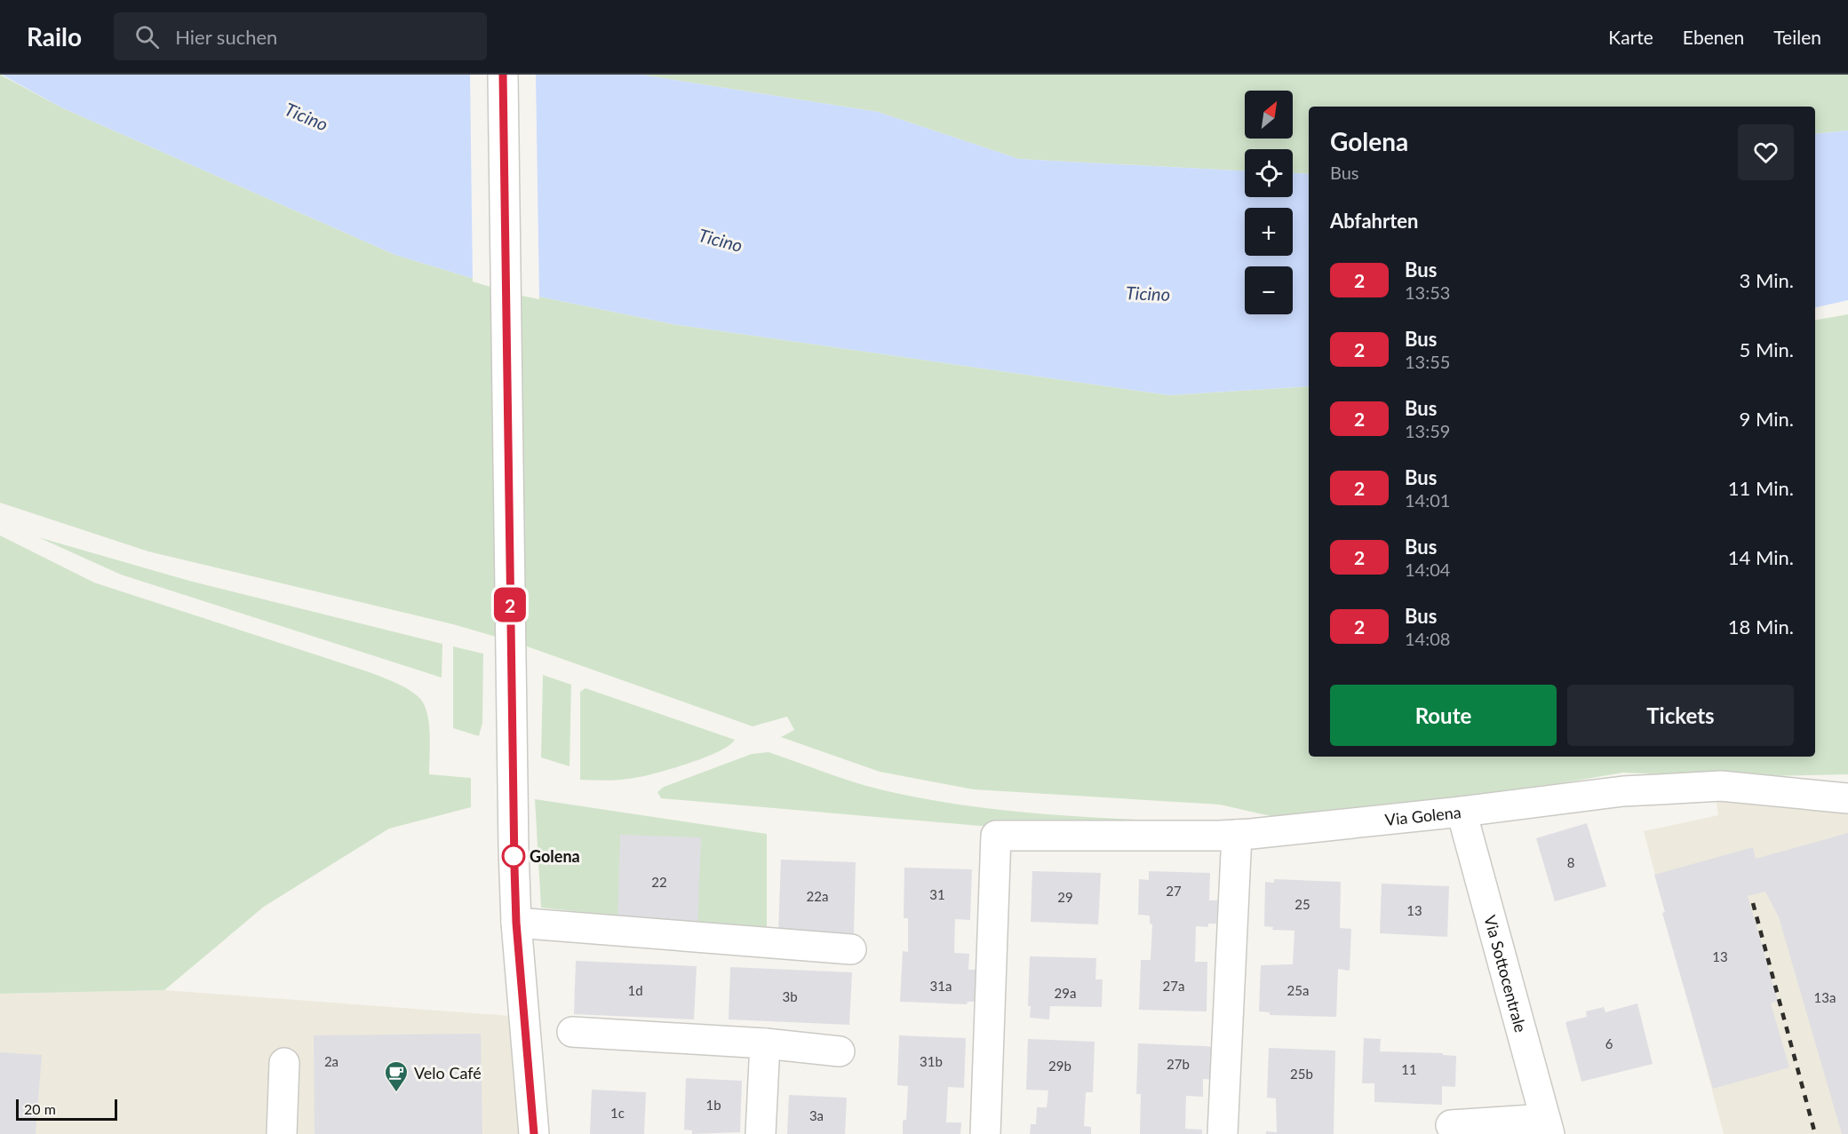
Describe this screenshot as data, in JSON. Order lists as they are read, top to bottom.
{
  "streets": {
    "street": ["Via Golena", "Via Sottocentrale"]
  },
  "crossings": [
    ["Via Golena", "Via Sottocentrale"]
  ],
  "water": ["Ticino"],
  "places": {
    "other": ["Golena"],
    "cafe": ["Velo Café"]
  },
  "lines": ["bus line 2"],
  "house_numbers": [
    "8",
    "22",
    "27",
    "31",
    "22a",
    "29",
    "25",
    "13",
    "13",
    "31a",
    "27a",
    "1d",
    "25a",
    "29a",
    "3b",
    "13a",
    "6",
    "2a",
    "31b",
    "27b",
    "29b",
    "11",
    "25b",
    "1b",
    "1c",
    "3a"
  ],
  "scale_bar": "20 m",
  "north": "top right",
  "page": {
    "header": "Railo",
    "search": "Hier suchen",
    "nav": ["Karte", "Ebenen", "Teilen"],
    "on_map": "2",
    "map_buttons": ["+", "−"],
    "heading": [
      ["Golena", "Bus"],
      "Abfahrten"
    ],
    "list": [
      {
        "mark": "2",
        "name": "Bus",
        "note": "13:53",
        "value": "3 Min."
      },
      {
        "mark": "2",
        "name": "Bus",
        "note": "13:55",
        "value": "5 Min."
      },
      {
        "mark": "2",
        "name": "Bus",
        "note": "13:59",
        "value": "9 Min."
      },
      {
        "mark": "2",
        "name": "Bus",
        "note": "14:01",
        "value": "11 Min."
      },
      {
        "mark": "2",
        "name": "Bus",
        "note": "14:04",
        "value": "14 Min."
      },
      {
        "mark": "2",
        "name": "Bus",
        "note": "14:08",
        "value": "18 Min."
      }
    ],
    "buttons": ["Route", "Tickets"],
    "scale": "20 m"
  }
}
